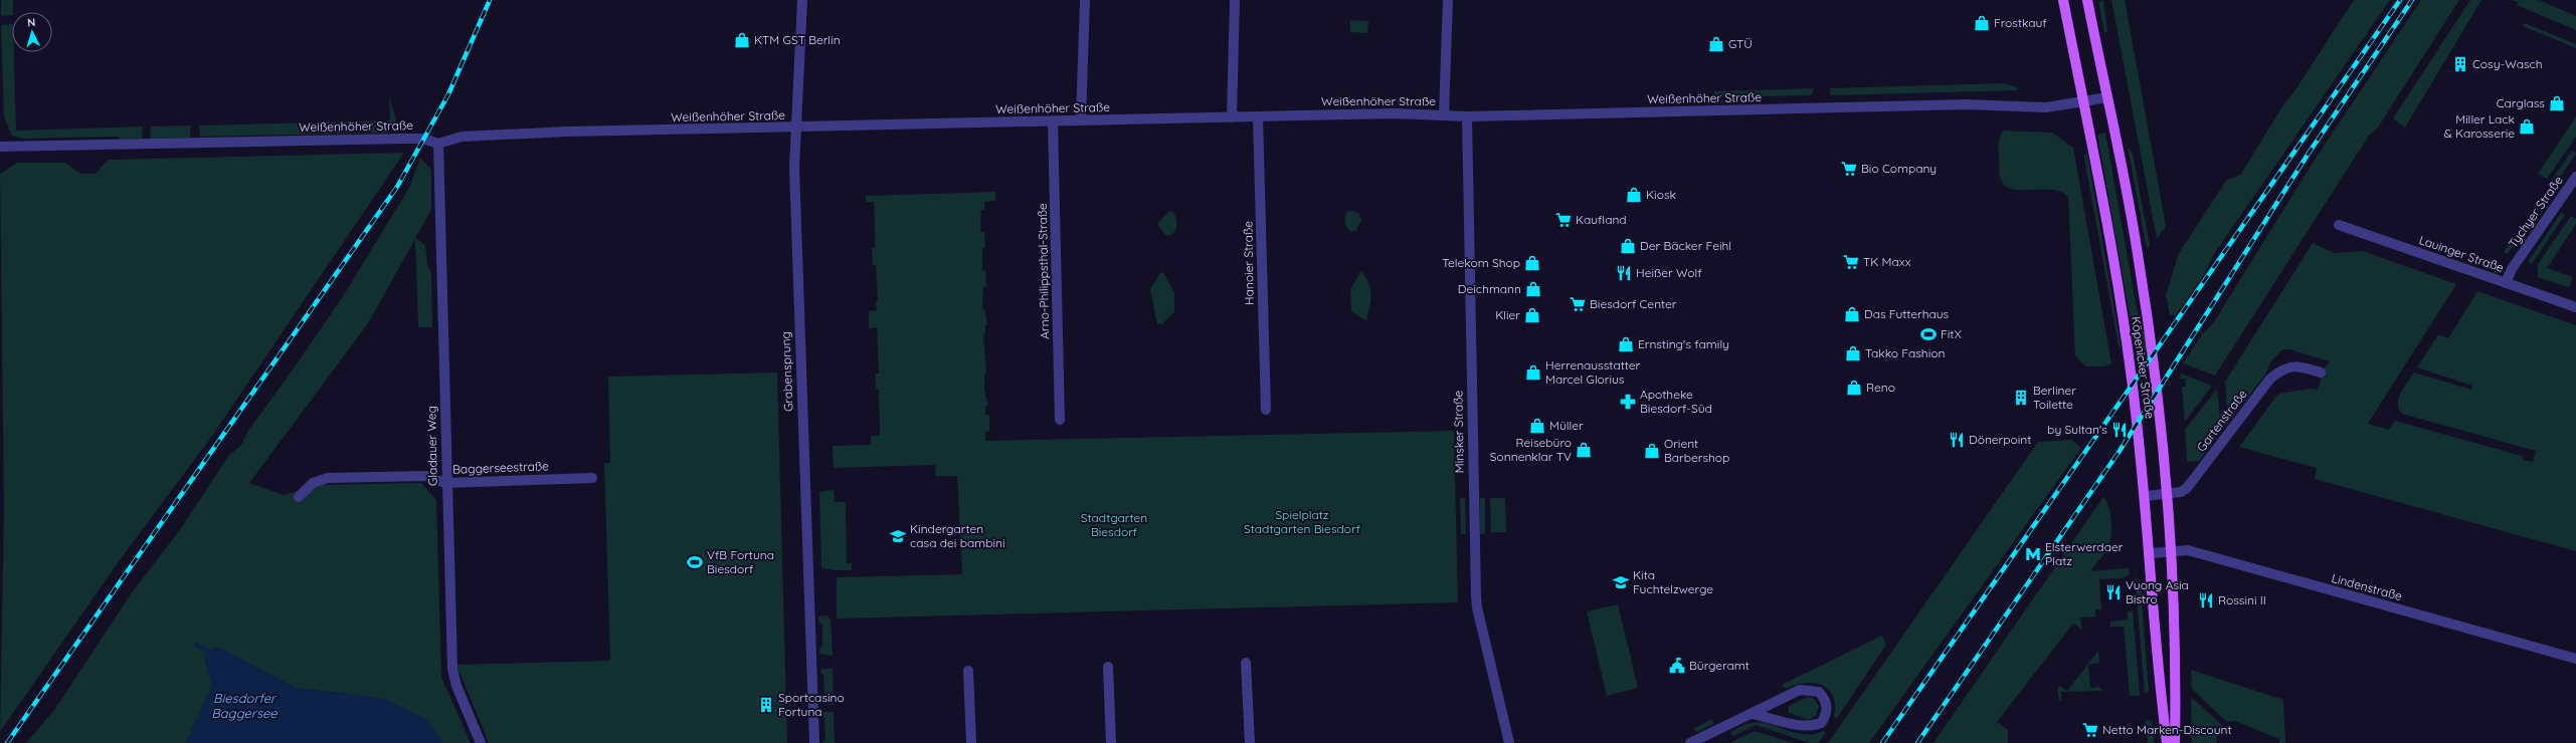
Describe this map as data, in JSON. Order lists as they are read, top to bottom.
{
  "streets": {
    "main road": ["Köpenicker Straße"],
    "street": [
      "Weißenhöher Straße",
      "Tychyer Straße",
      "Lauinger Straße",
      "Hanoier Straße",
      "Arno-Philippsthal-Straße",
      "Grabensprung",
      "Gartenstraße",
      "Minsker Straße",
      "Gladauer Weg",
      "Baggerseestraße",
      "Lindenstraße"
    ]
  },
  "crossings": [
    ["Weißenhöher Straße", "Hanoier Straße"],
    ["Weißenhöher Straße", "Arno-Philippsthal-Straße"],
    ["Weißenhöher Straße", "Köpenicker Straße"],
    ["Weißenhöher Straße", "Grabensprung"],
    ["Weißenhöher Straße", "Minsker Straße"],
    ["Weißenhöher Straße", "Gladauer Weg"],
    ["Tychyer Straße", "Lauinger Straße"],
    ["Köpenicker Straße", "Gartenstraße"],
    ["Köpenicker Straße", "Lindenstraße"],
    ["Gladauer Weg", "Baggerseestraße"]
  ],
  "water": ["Biesdorfer Baggersee"],
  "parks": ["Spielplatz Stadtgarten Biesdorf", "Stadtgarten Biesdorf"],
  "places": {
    "shop": [
      "Frostkauf",
      "KTM GST Berlin",
      "GTÜ",
      "Carglass",
      "Miller Lack & Karosserie",
      "Kiosk",
      "Der Bäcker Feihl",
      "Telekom Shop",
      "Deichmann",
      "Das Futterhaus",
      "Klier",
      "Ernsting's family",
      "Takko Fashion",
      "Herrenausstatter Marcel Glorius",
      "Reno",
      "Müller",
      "Reisebüro Sonnenklar TV",
      "Orient Barbershop"
    ],
    "building": ["Cosy-Wasch", "Berliner Toilette", "Sportcasino Fortuna"],
    "supermarket": [
      "Bio Company",
      "Kaufland",
      "TK Maxx",
      "Biesdorf Center",
      "Netto Marken-Discount"
    ],
    "restaurant": [
      "Heißer Wolf",
      "by Sultan's",
      "Dönerpoint",
      "Vuong Asia Bistro",
      "Rossini II"
    ],
    "sports": ["FitX", "VfB Fortuna Biesdorf"],
    "pharmacy": ["Apotheke Biesdorf-Süd"],
    "school or university": ["Kindergarten casa dei bambini", "Kita Fuchtelzwerge"],
    "metro station": ["Elsterwerdaer Platz"],
    "public building": ["Bürgeramt"]
  },
  "north": "top"
}
